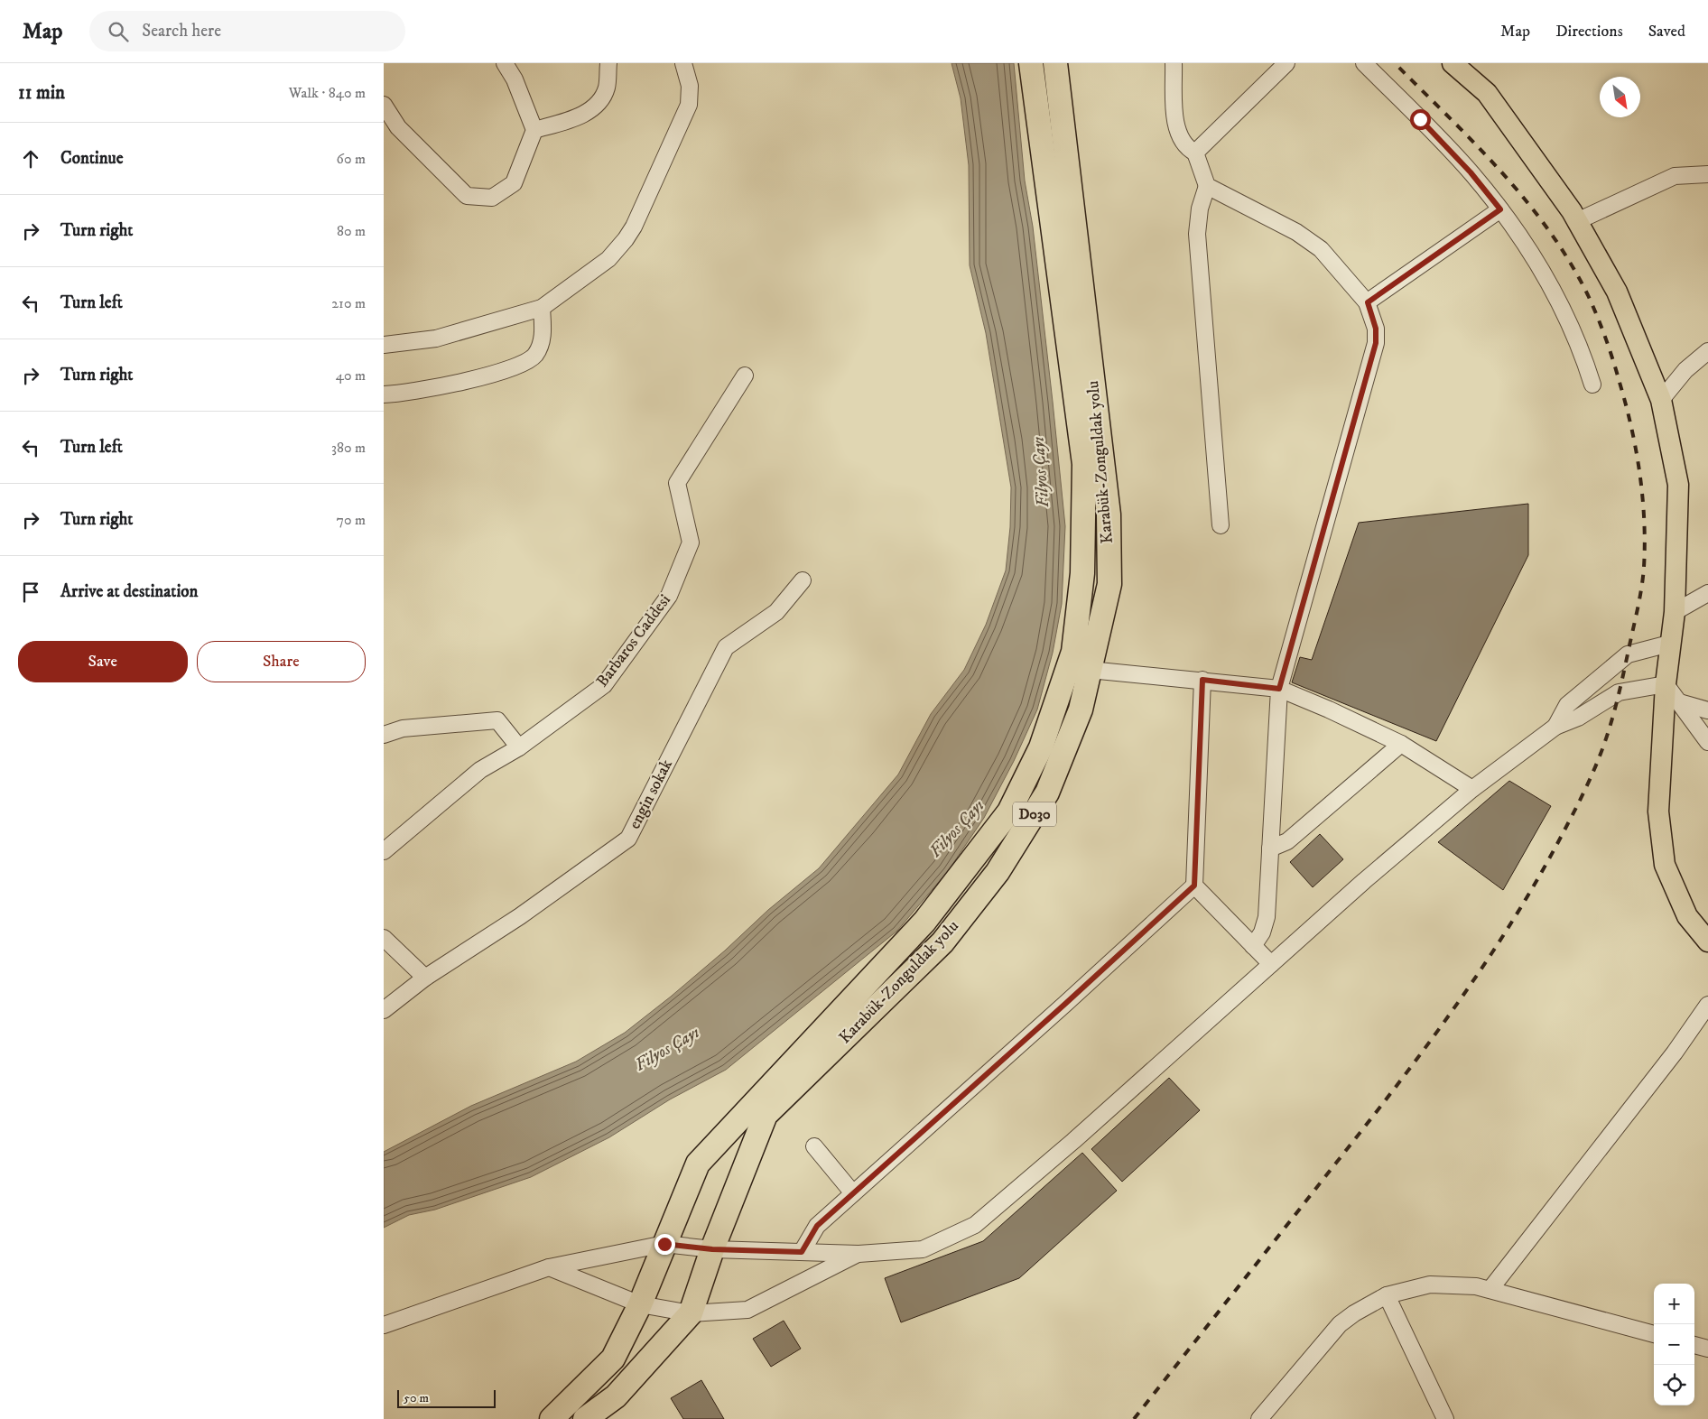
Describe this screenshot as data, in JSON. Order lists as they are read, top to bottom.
{
  "streets": {
    "highway": ["Karabük-Zonguldak yolu", "D030"],
    "street": ["Barbaros Caddesi", "engin sokak"]
  },
  "water": ["Filyos Çayı"],
  "scale_bar": "50 m",
  "north": "bottom right",
  "page": {
    "header": "Map",
    "search": "Search here",
    "nav": ["Map", "Directions", "Saved"],
    "heading": ["11 min", "Walk · 840 m"],
    "list": [
      ["Continue", "60 m"],
      ["Turn right", "80 m"],
      ["Turn left", "210 m"],
      ["Turn right", "40 m"],
      ["Turn left", "380 m"],
      ["Turn right", "70 m"],
      "Arrive at destination"
    ],
    "buttons": ["Save", "Share"],
    "map_buttons": ["+", "−"],
    "scale": "50 m"
  }
}
